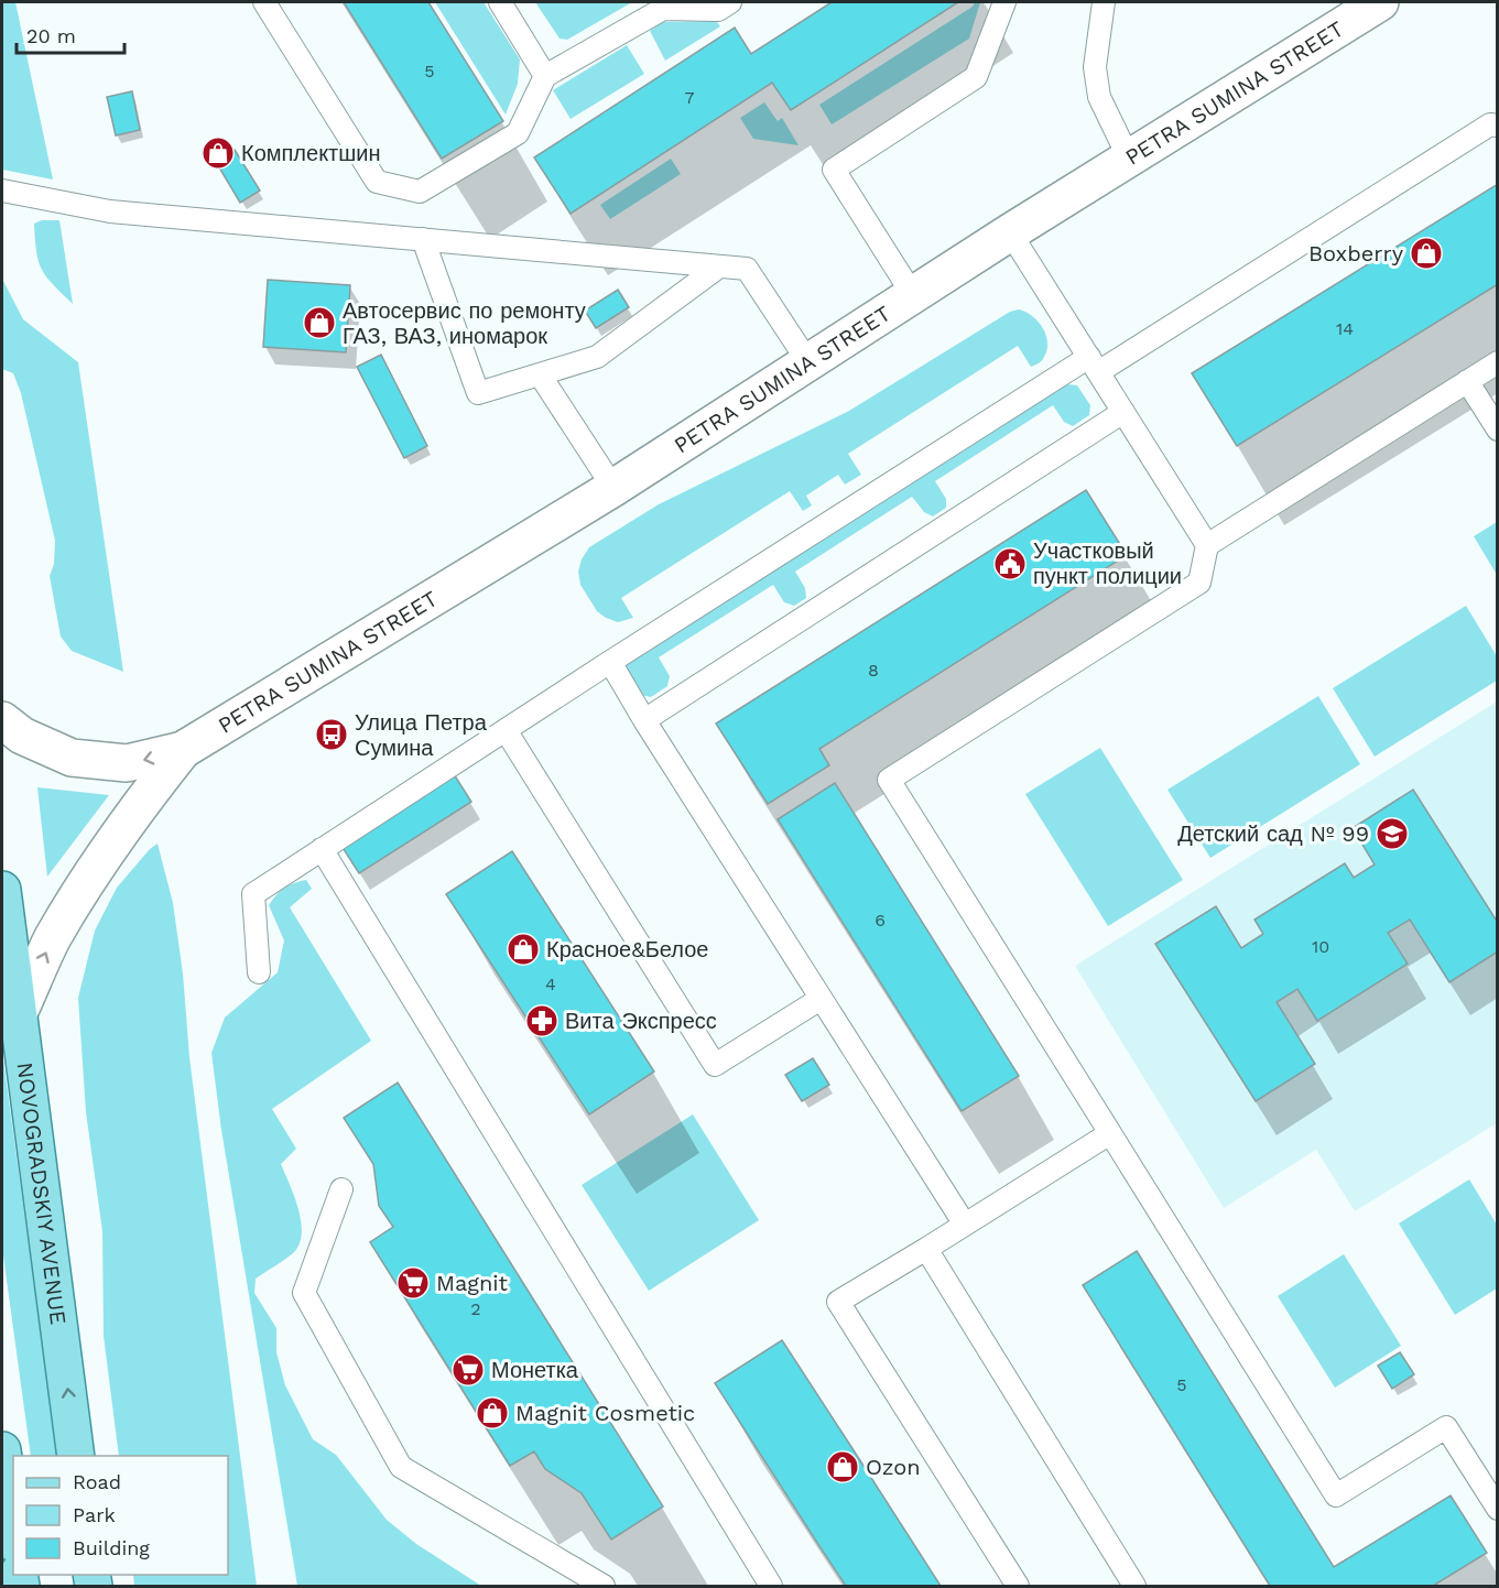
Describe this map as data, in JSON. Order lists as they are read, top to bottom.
{
  "streets": {
    "main road": ["NOVOGRADSKIY AVENUE"],
    "street": ["PETRA SUMINA STREET"]
  },
  "one_way": ["NOVOGRADSKIY AVENUE"],
  "places": {
    "shop": [
      "Комплектшин",
      "Boxberry",
      "Автосервис по ремонту ГАЗ, ВАЗ, иномарок",
      "Красное&Белое",
      "Magnit Cosmetic",
      "Ozon"
    ],
    "public building": ["Участковый пункт полиции"],
    "bus stop": ["Улица Петра Сумина"],
    "school or university": ["Детский сад № 99"],
    "pharmacy": ["Вита Экспресс"],
    "supermarket": ["Magnit", "Монетка"]
  },
  "house_numbers": [
    "5",
    "7",
    "14",
    "8",
    "6",
    "10",
    "4",
    "2",
    "5"
  ],
  "legend": ["Road", "Park", "Building"],
  "scale_bar": "20 m"
}
